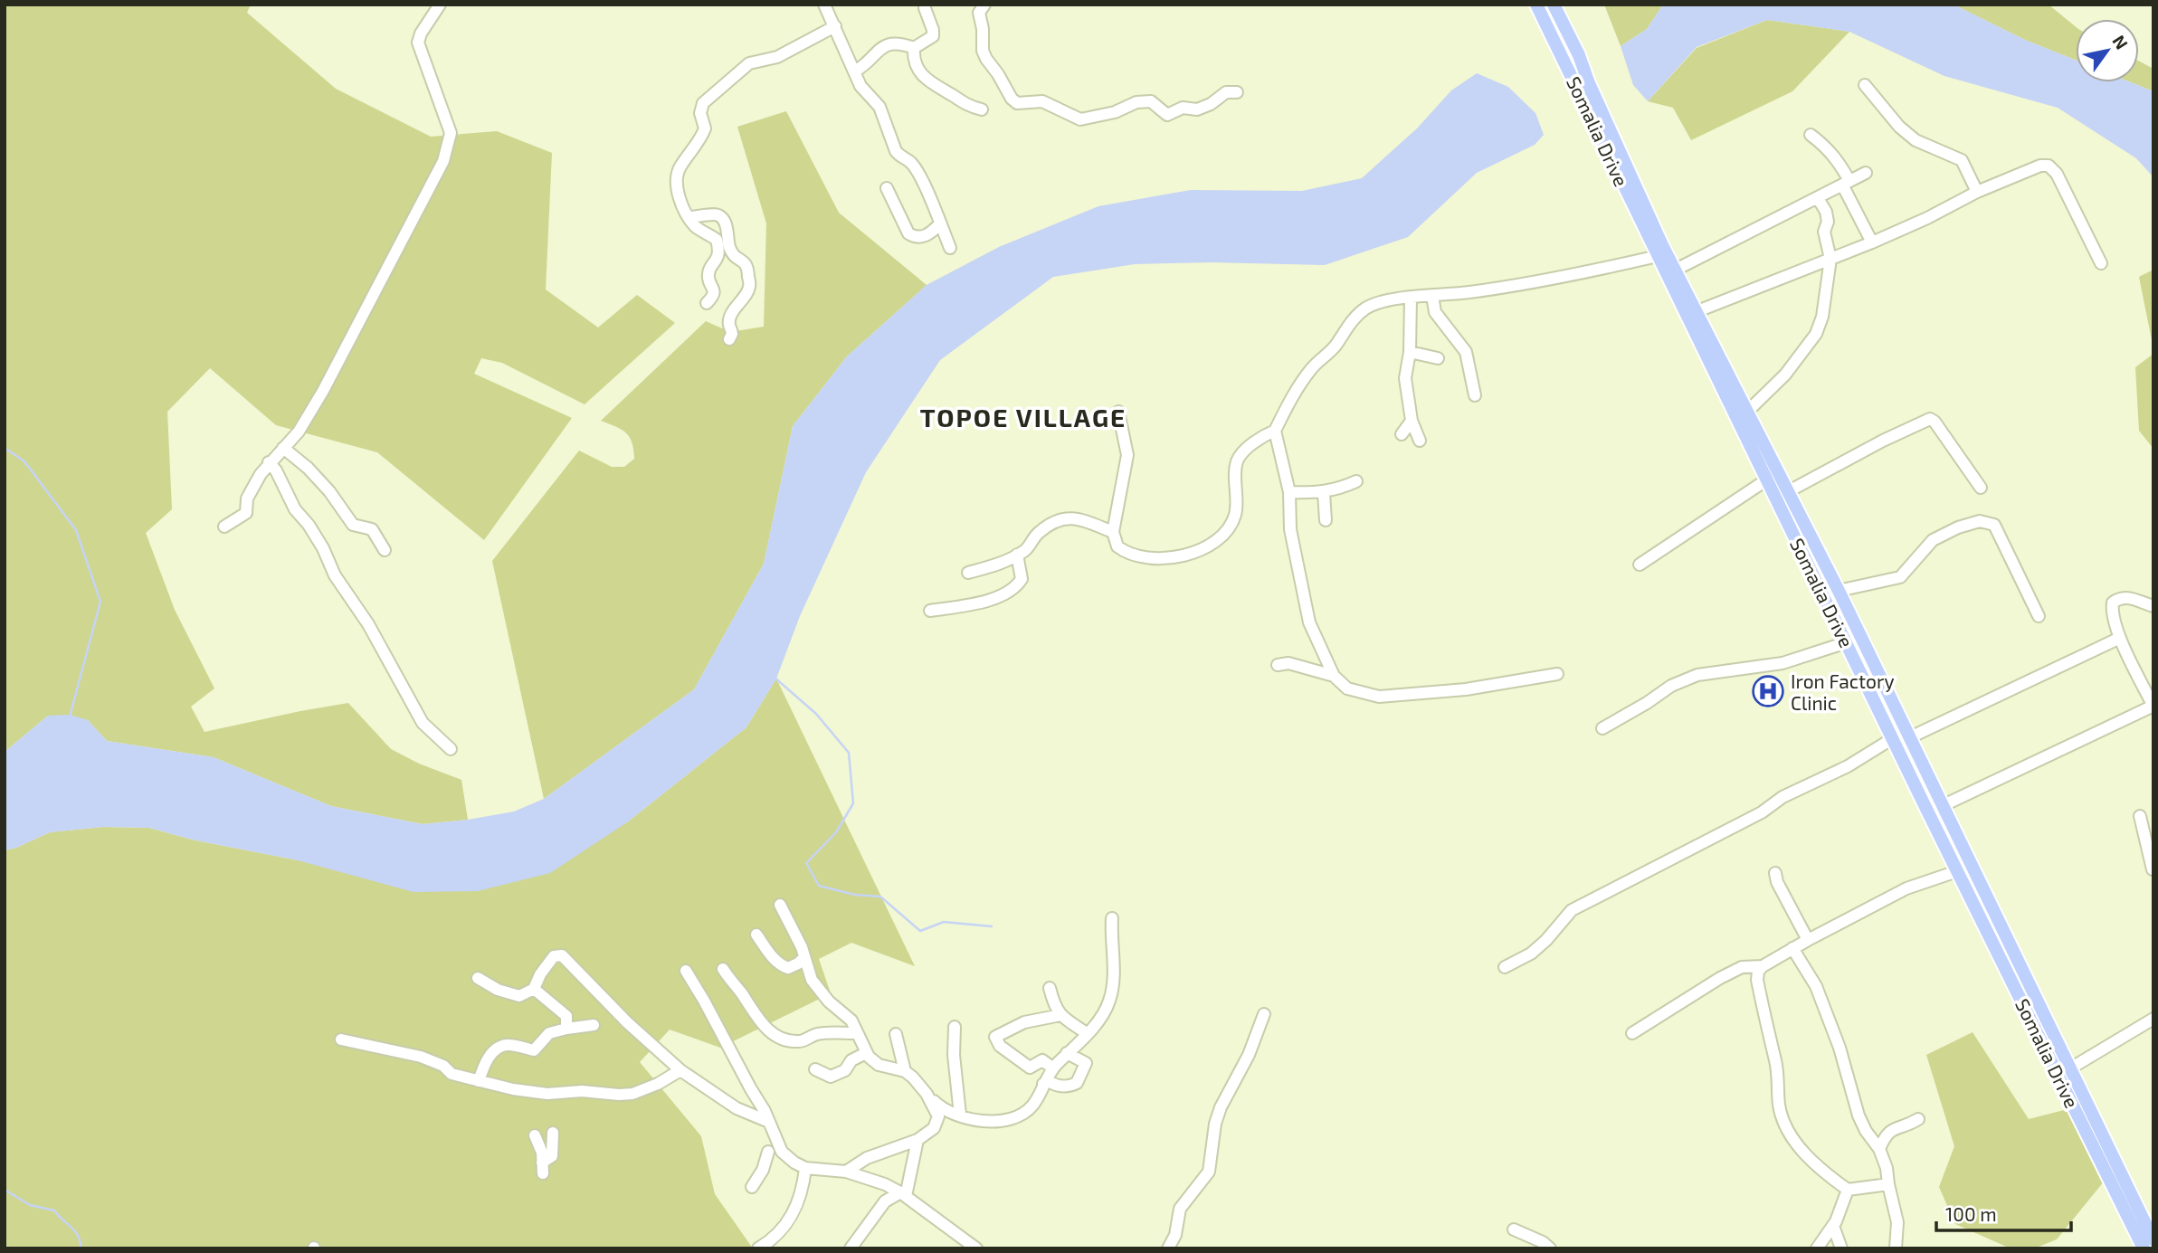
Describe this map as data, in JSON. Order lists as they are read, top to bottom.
{
  "streets": {
    "main road": ["Somalia Drive"]
  },
  "districts": ["TOPOE VILLAGE"],
  "places": {
    "hospital": ["Iron Factory Clinic"]
  },
  "scale_bar": "100 m",
  "north": "top right"
}
